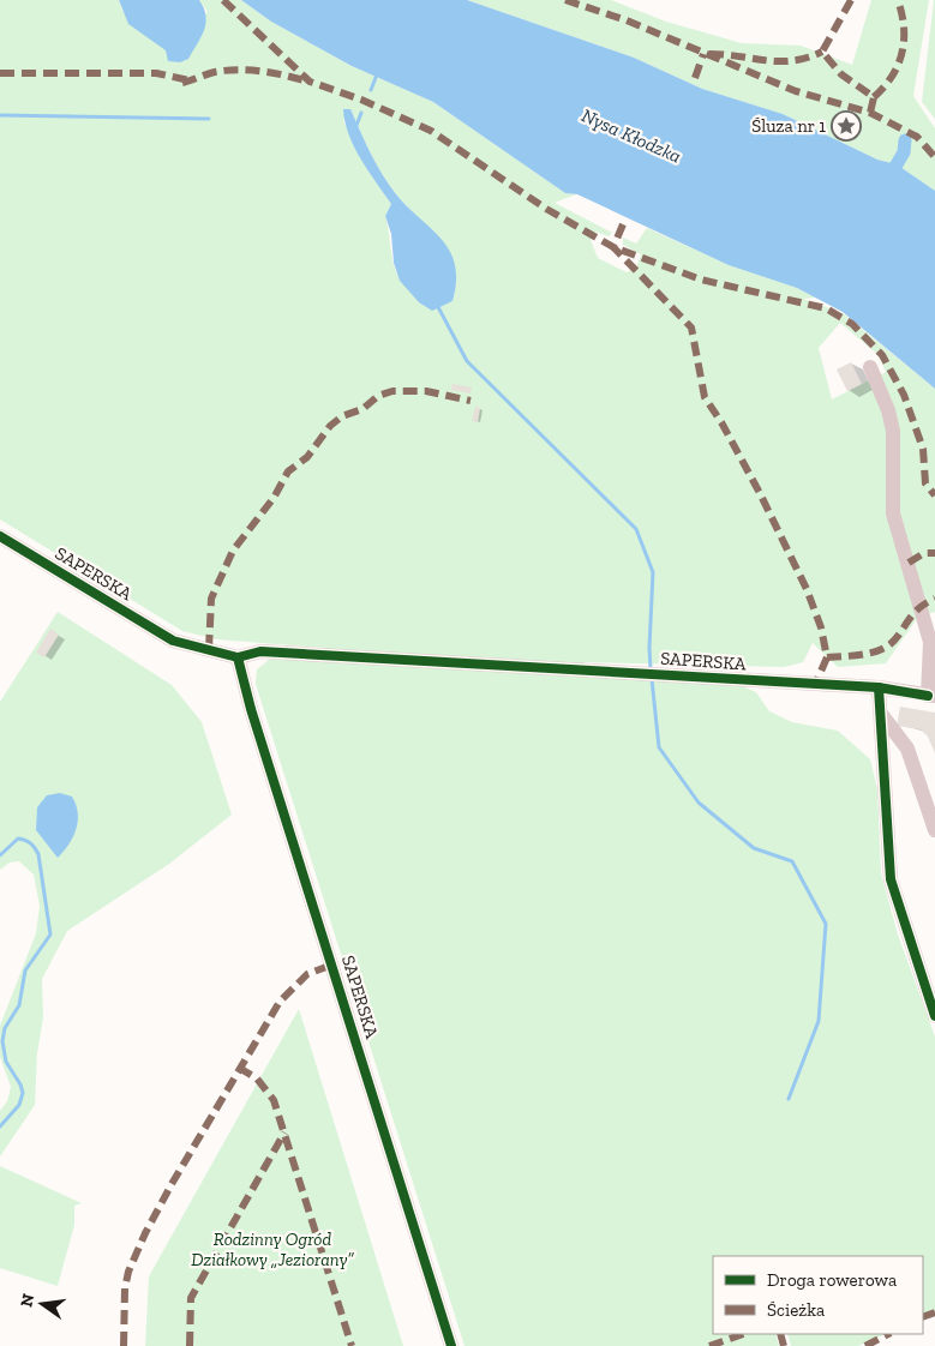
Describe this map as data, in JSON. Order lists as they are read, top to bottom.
{
  "streets": {
    "street": ["SAPERSKA"]
  },
  "water": ["Nysa Kłodzka"],
  "parks": ["Rodzinny Ogród Działkowy „Jeziorany”"],
  "places": {
    "place": ["Śluza nr 1"]
  },
  "legend": ["Droga rowerowa", "Ścieżka"],
  "north": "left"
}
